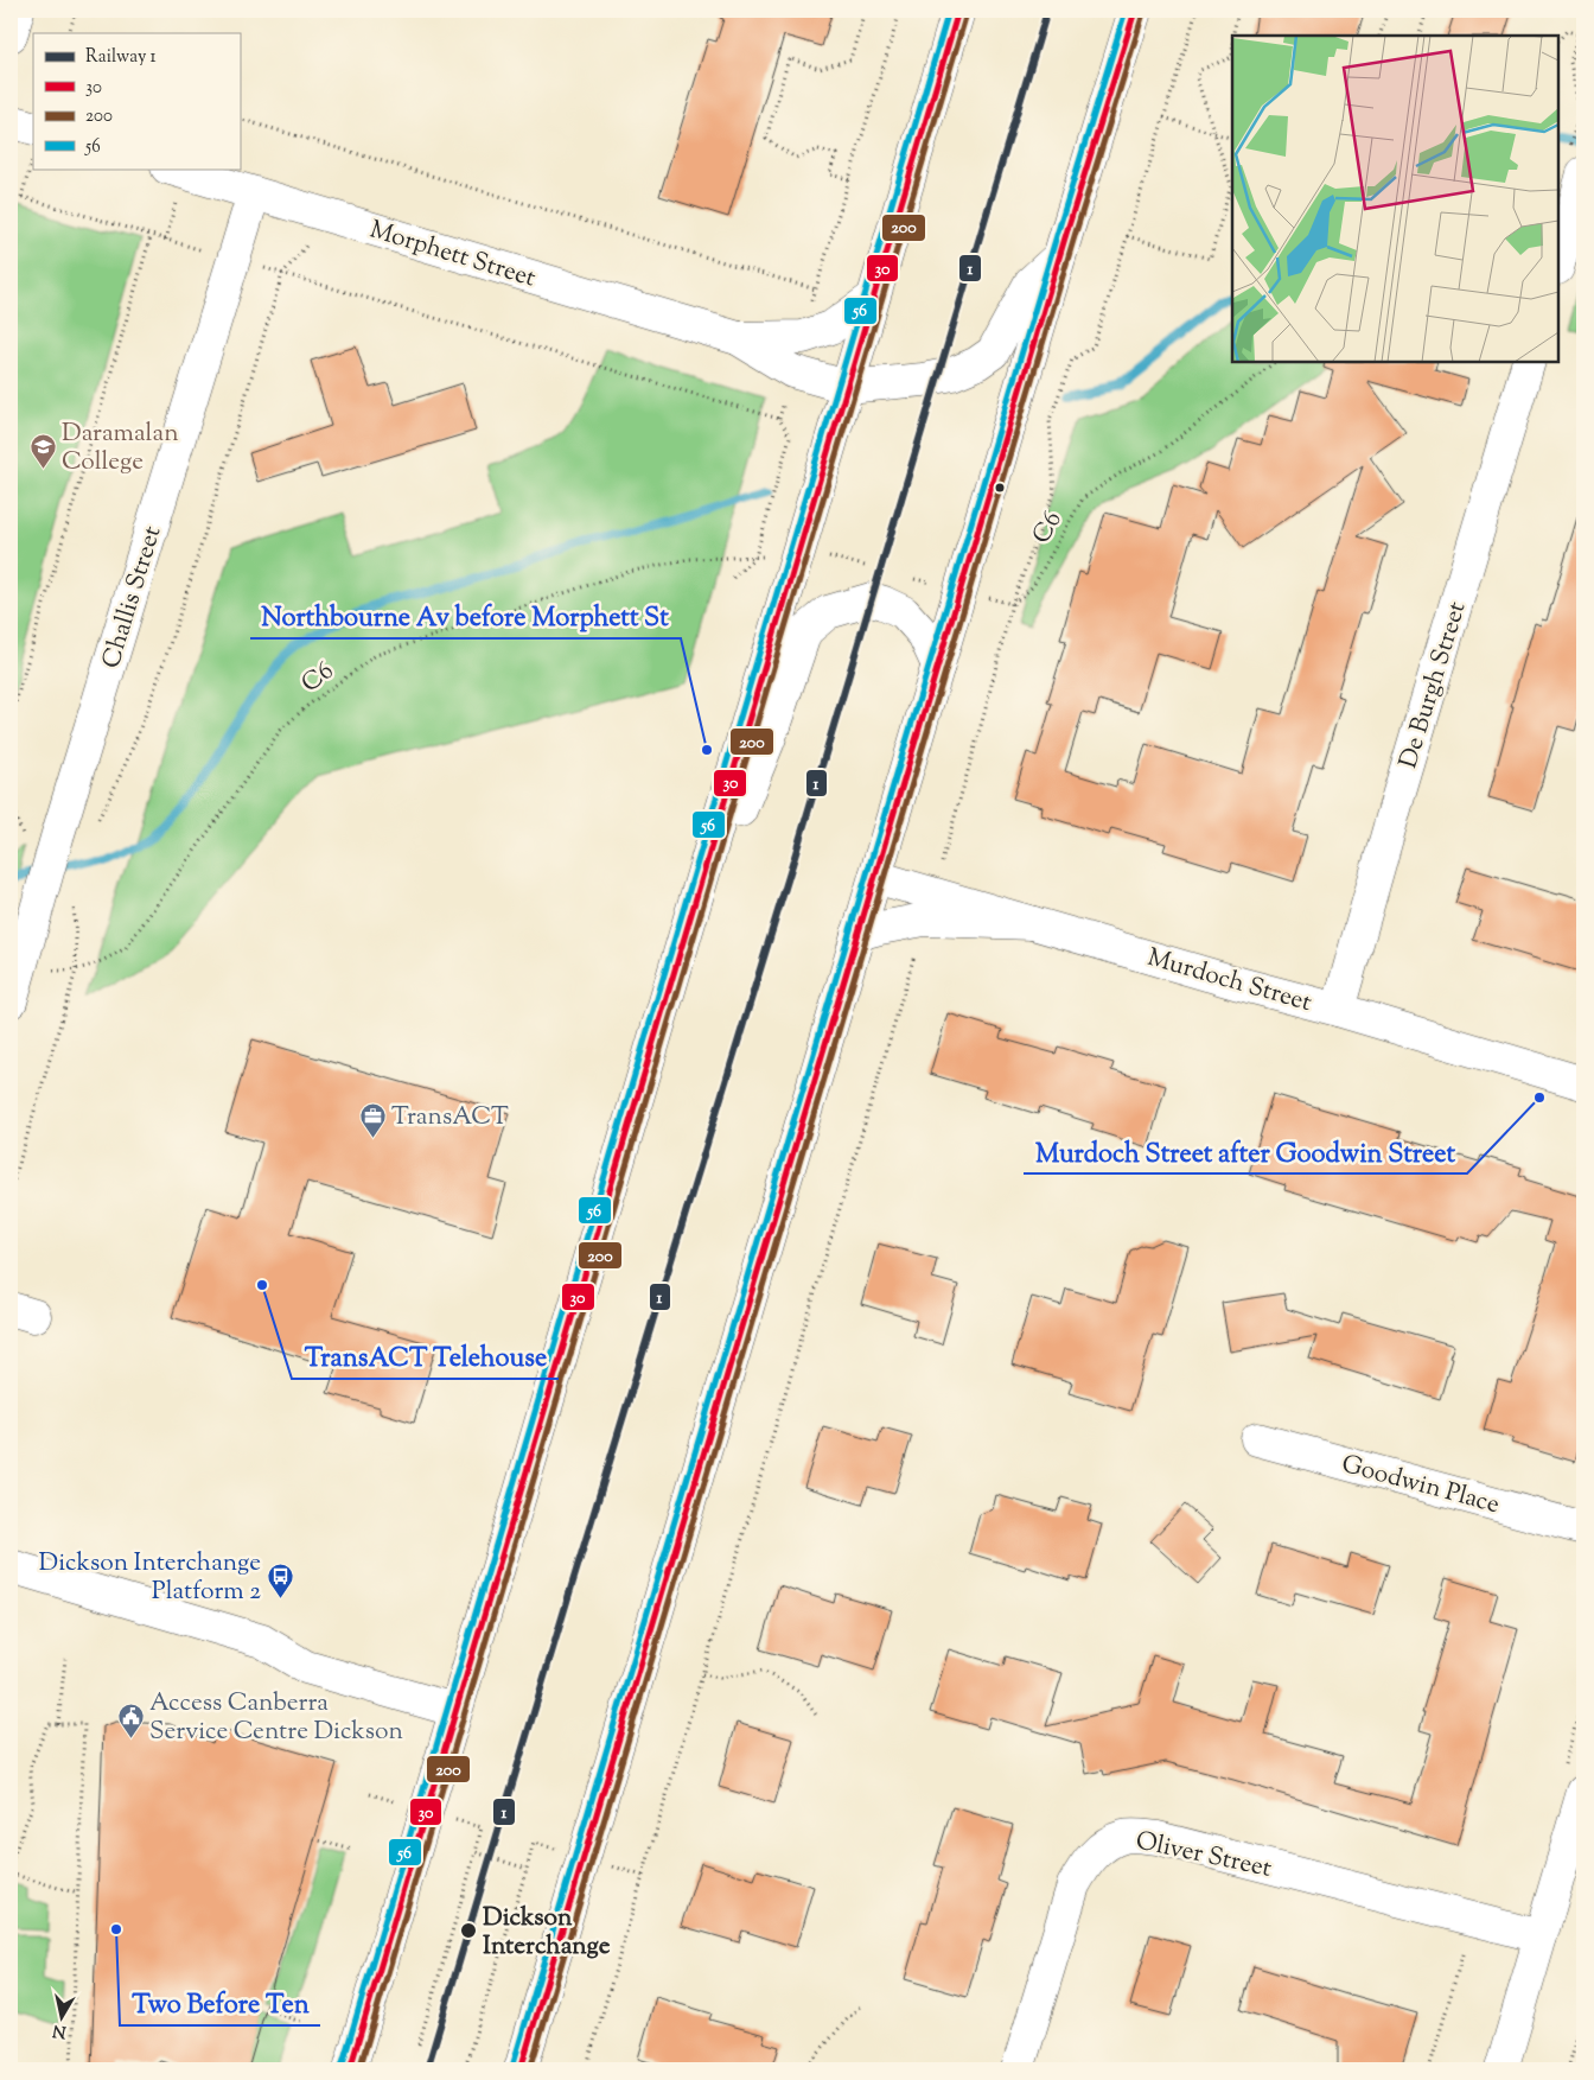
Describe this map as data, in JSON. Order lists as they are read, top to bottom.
{
  "streets": {
    "main road": [
      "Morphett Street",
      "Challis Street",
      "De Burgh Street",
      "Murdoch Street",
      "Goodwin Place",
      "Oliver Street"
    ],
    "path": ["C6"]
  },
  "crossings": [
    ["Morphett Street", "Challis Street"],
    ["De Burgh Street", "Murdoch Street"]
  ],
  "places": {
    "school or university": ["Daramalan College"],
    "other": [
      "Northbourne Av before Morphett St",
      "Murdoch Street after Goodwin Street",
      "TransACT Telehouse",
      "Two Before Ten",
      "Dickson Interchange"
    ],
    "office": ["TransACT"],
    "bus stop": ["Dickson Interchange Platform 2"],
    "public building": ["Access Canberra Service Centre Dickson"]
  },
  "lines": [
    "rail line 1",
    "transit line 30",
    "transit line 56",
    "transit line 200"
  ],
  "legend": [
    "Railway 1",
    "30",
    "200",
    "56"
  ],
  "north": "bottom"
}
